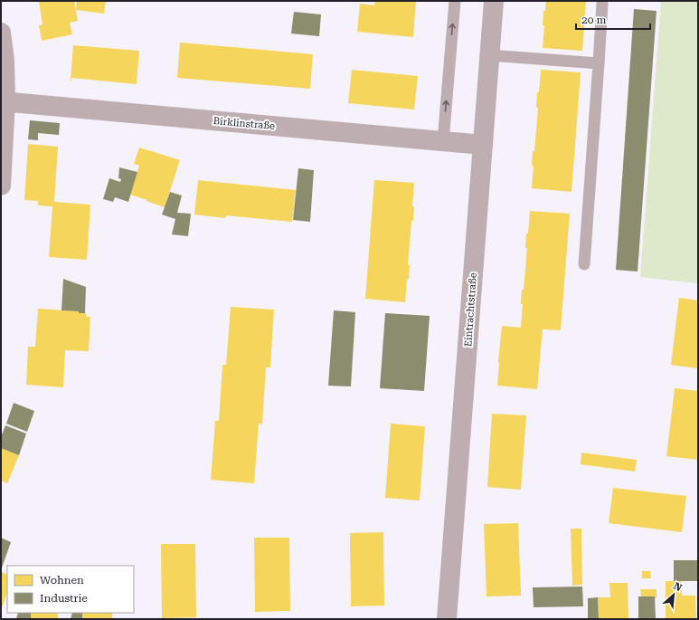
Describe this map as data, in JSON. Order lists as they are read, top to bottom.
{
  "streets": {
    "street": ["Birklinstraße", "Eintrachtstraße"]
  },
  "crossings": [
    ["Birklinstraße", "Eintrachtstraße"]
  ],
  "legend": ["Wohnen", "Industrie"],
  "scale_bar": "20 m",
  "north": "top right"
}
